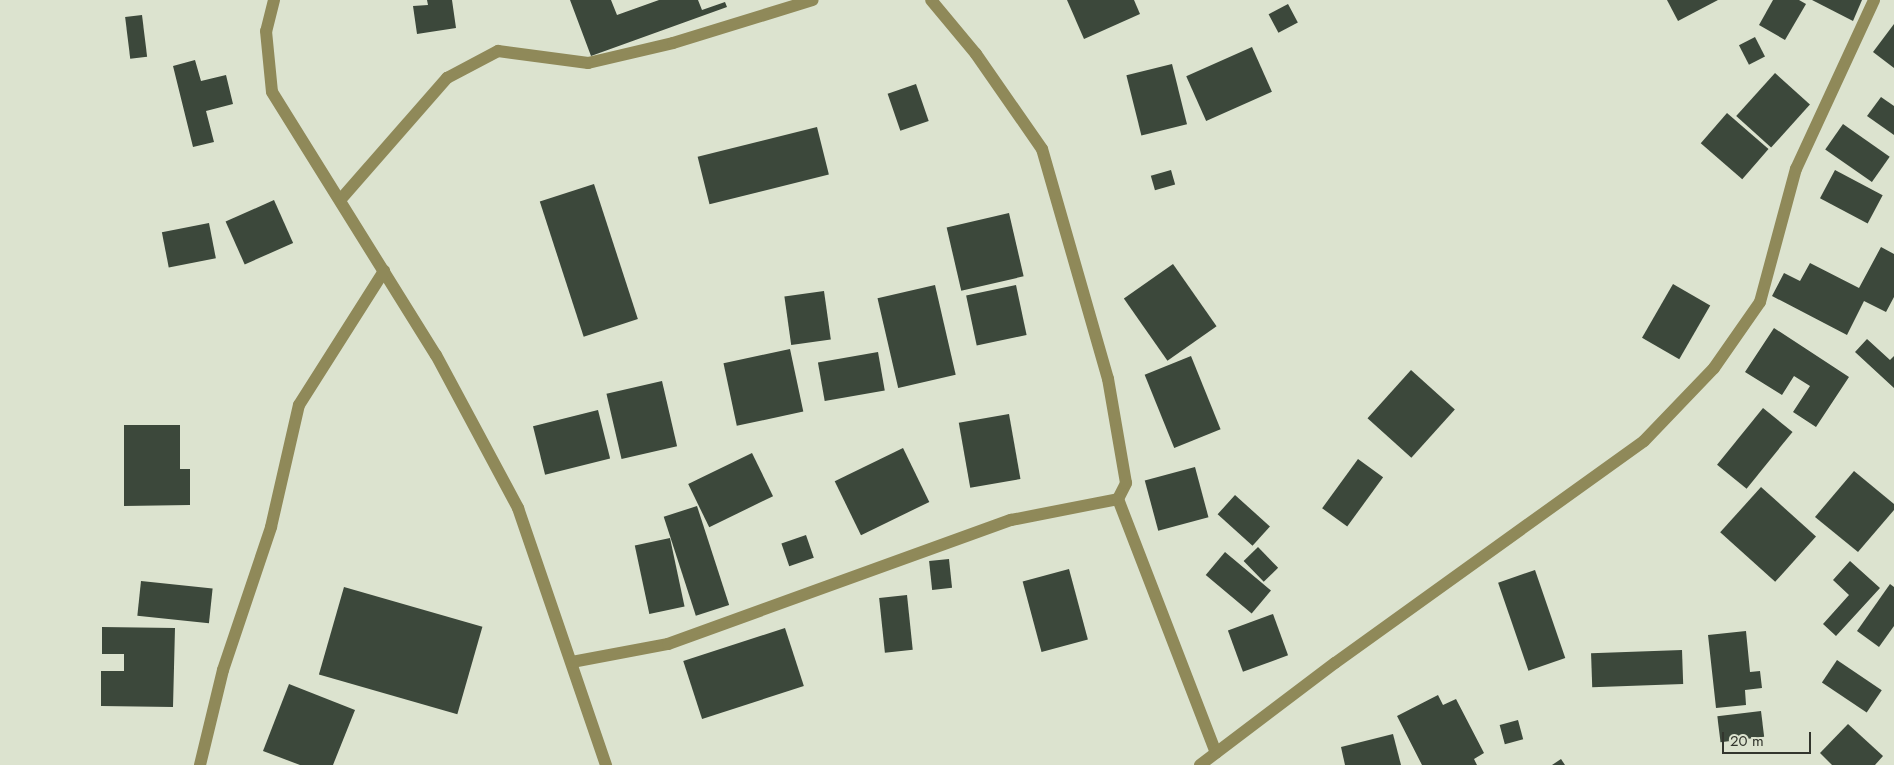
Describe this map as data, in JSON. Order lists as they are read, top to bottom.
{
  "scale_bar": "20 m"
}
